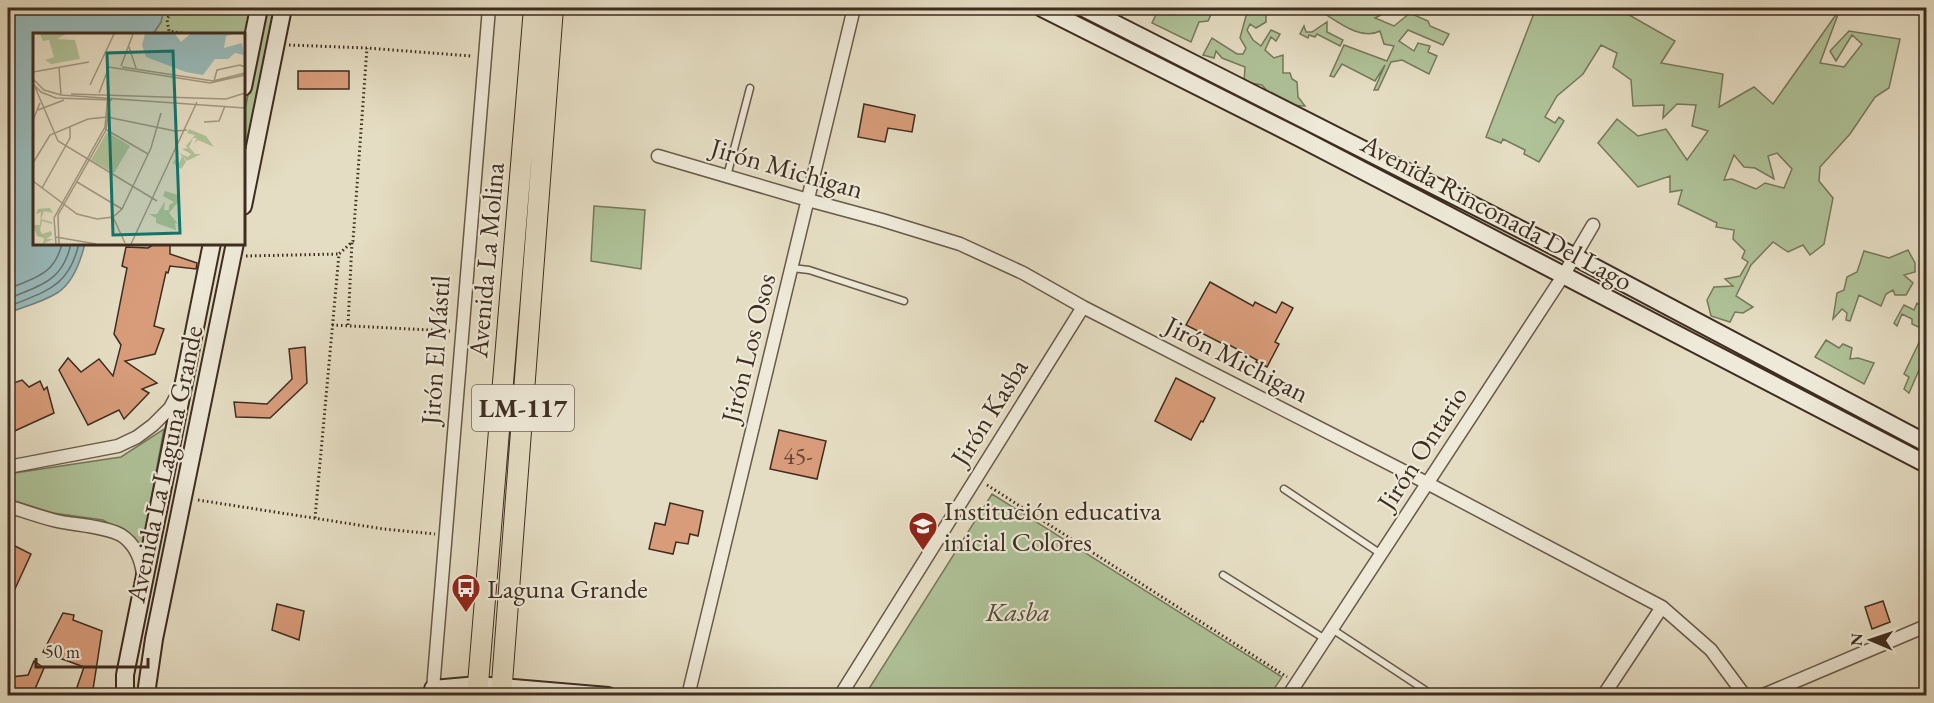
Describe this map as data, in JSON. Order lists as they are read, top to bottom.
{
  "streets": {
    "main road": ["Avenida La Molina", "LM-117"],
    "street": [
      "Jirón Michigan",
      "Avenida Rinconada Del Lago",
      "Jirón Los Osos",
      "Jirón El Mástil",
      "Jirón Kasba",
      "Jirón Ontario",
      "Avenida La Laguna Grande"
    ]
  },
  "crossings": [
    ["Jirón Michigan", "Jirón Los Osos"],
    ["Jirón Michigan", "Jirón Kasba"],
    ["Jirón Michigan", "Jirón Ontario"],
    ["Avenida Rinconada Del Lago", "Jirón Ontario"]
  ],
  "parks": ["Kasba"],
  "places": {
    "school or university": ["Institución educativa inicial Colores"],
    "bus stop": ["Laguna Grande"]
  },
  "house_numbers": ["45-"],
  "scale_bar": "50 m",
  "north": "left"
}
